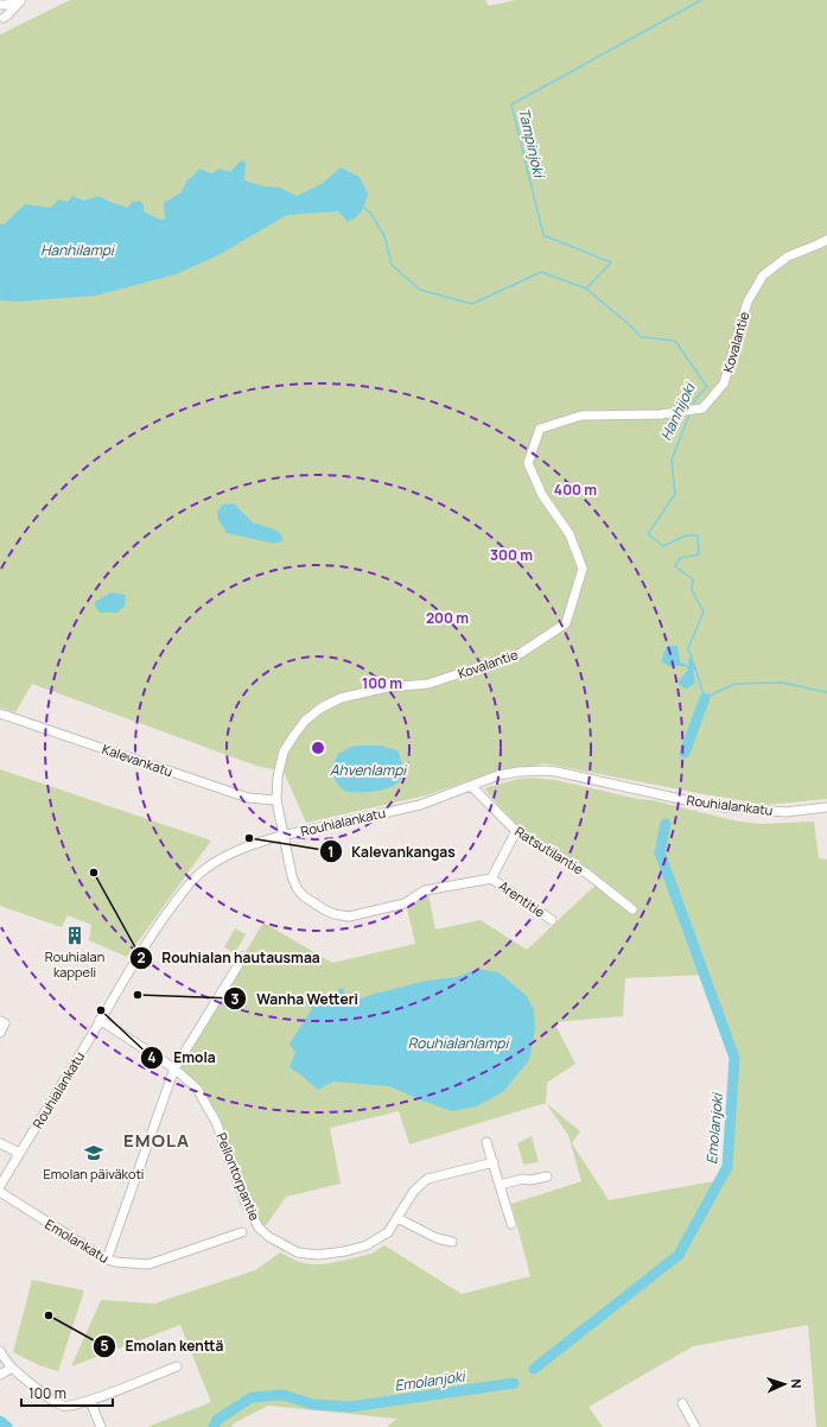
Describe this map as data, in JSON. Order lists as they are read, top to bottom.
{
  "streets": {
    "street": [
      "Kovalantie",
      "Kalevankatu",
      "Rouhialankatu",
      "Ratsutilantie",
      "Arentitie",
      "Pellontorpantie",
      "Emolankatu"
    ]
  },
  "crossings": [
    ["Kovalantie", "Kalevankatu"],
    ["Kovalantie", "Rouhialankatu"],
    ["Kovalantie", "Arentitie"],
    ["Rouhialankatu", "Ratsutilantie"],
    ["Rouhialankatu", "Pellontorpantie"]
  ],
  "districts": ["EMOLA"],
  "water": [
    "Tampinjoki",
    "Hanhilampi",
    "Hanhijoki",
    "Ahvenlampi",
    "Rouhialanlampi",
    "Emolanjoki"
  ],
  "places": {
    "other": [
      "Kalevankangas",
      "Rouhialan hautausmaa",
      "Wanha Wetteri",
      "Emola",
      "Emolan kenttä"
    ],
    "building": ["Rouhialan kappeli"],
    "school or university": ["Emolan päiväkoti"]
  },
  "scale_bar": "100 m",
  "north": "right",
  "rings": [
    "400 m",
    "300 m",
    "200 m",
    "100 m"
  ]
}
